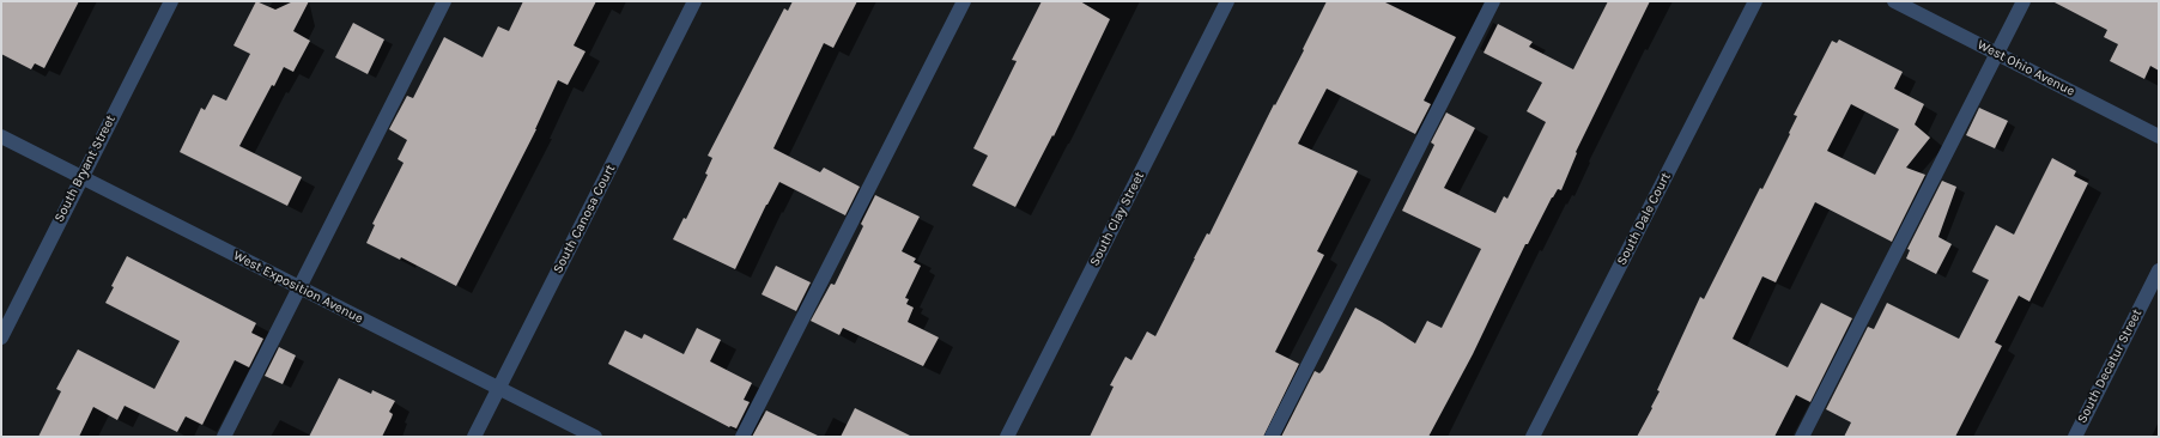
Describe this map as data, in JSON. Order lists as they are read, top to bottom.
{
  "streets": {
    "street": [
      "West Ohio Avenue",
      "South Bryant Street",
      "South Canosa Court",
      "South Clay Street",
      "South Dale Court",
      "West Exposition Avenue",
      "South Decatur Street"
    ]
  },
  "crossings": [
    ["South Bryant Street", "West Exposition Avenue"],
    ["South Canosa Court", "West Exposition Avenue"]
  ]
}
